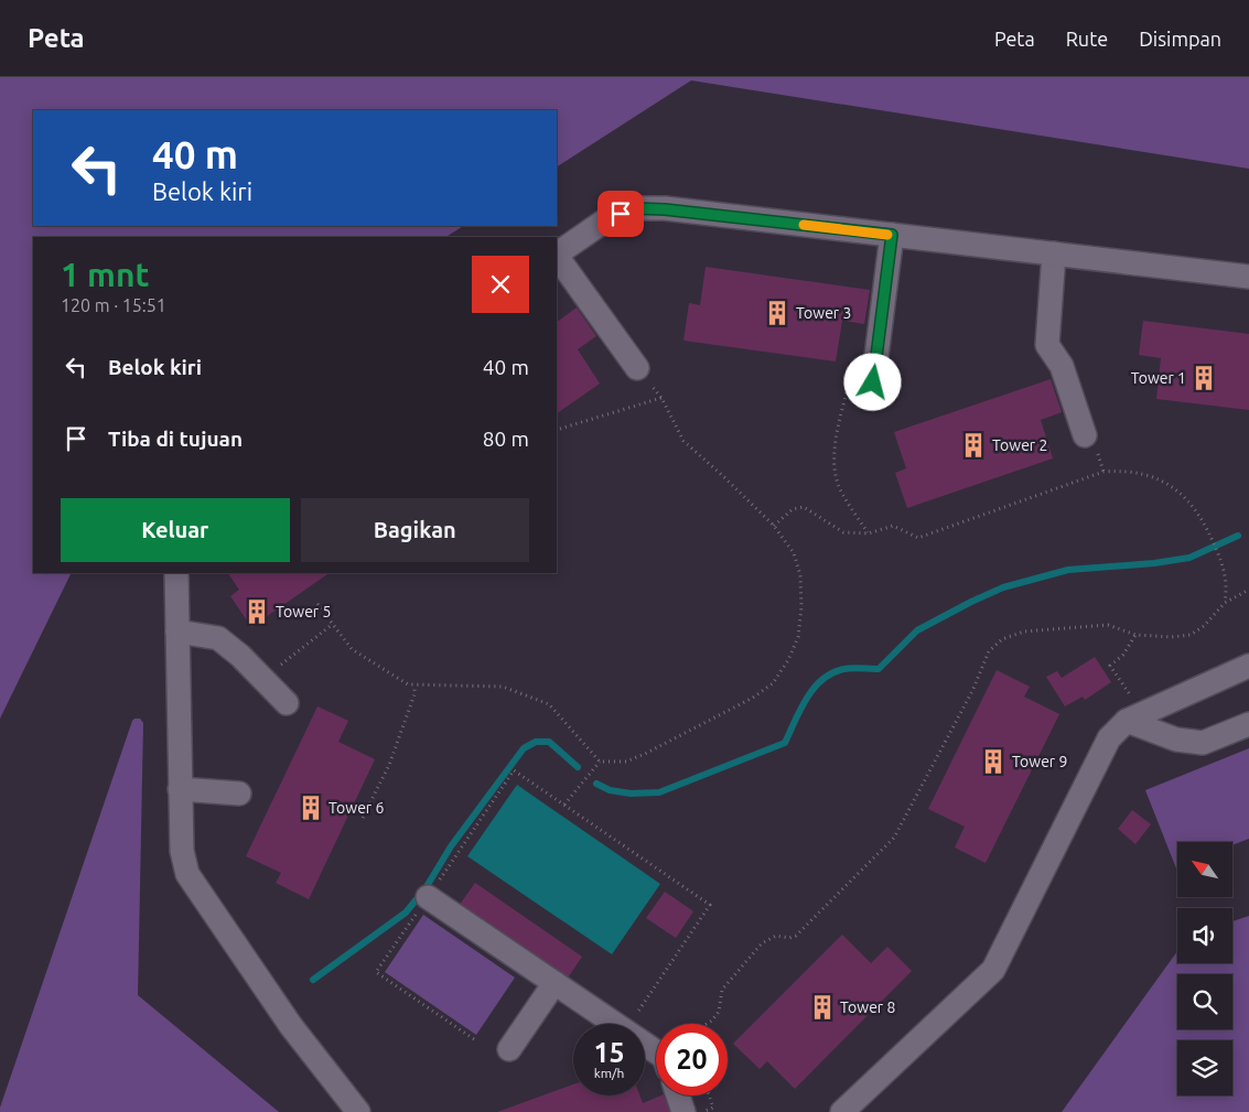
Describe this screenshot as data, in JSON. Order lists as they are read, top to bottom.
{
  "places": {
    "building": [
      "Tower 3",
      "Tower 1",
      "Tower 2",
      "Tower 5",
      "Tower 9",
      "Tower 6",
      "Tower 8"
    ]
  },
  "north": "top left",
  "page": {
    "header": "Peta",
    "nav": ["Peta", "Rute", "Disimpan"],
    "turn": ["40 m", "Belok kiri"],
    "heading": ["1 mnt", "120 m · 15:51"],
    "list": [
      {
        "name": "Belok kiri",
        "value": "40 m"
      },
      {
        "name": "Tiba di tujuan",
        "value": "80 m"
      }
    ],
    "buttons": ["Keluar", "Bagikan"],
    "speed": "15 km/h",
    "limit": "20"
  }
}
